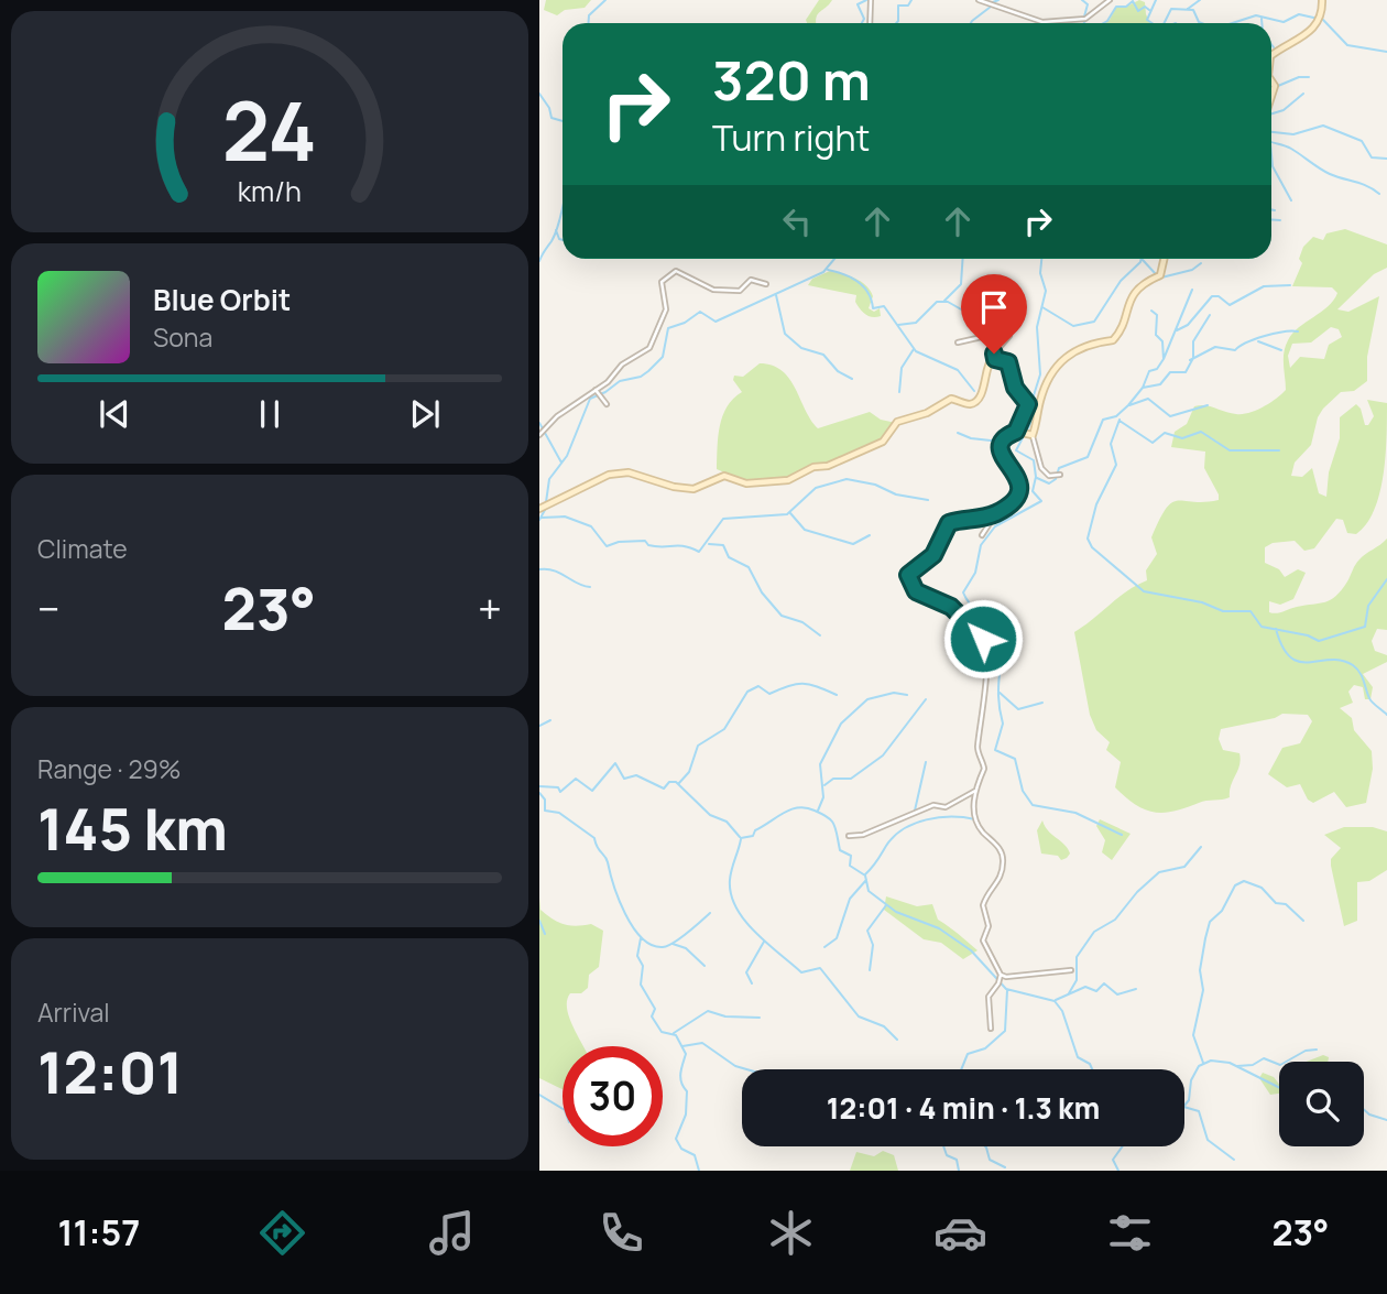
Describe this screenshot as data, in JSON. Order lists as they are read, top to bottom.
{
  "page": {
    "turn": ["320 m", "Turn right"],
    "song": ["Blue Orbit", "Sona"],
    "tile": [
      "Climate",
      ["Range · 29%", "145 km"],
      ["Arrival", "12:01"]
    ],
    "heat": ["−", "23°", "+"],
    "limit": "30",
    "trip": "12:01 · 4 min · 1.3 km",
    "tabs": ["11:57", "23°"],
    "gauge": ["24", "km/h"]
  }
}
